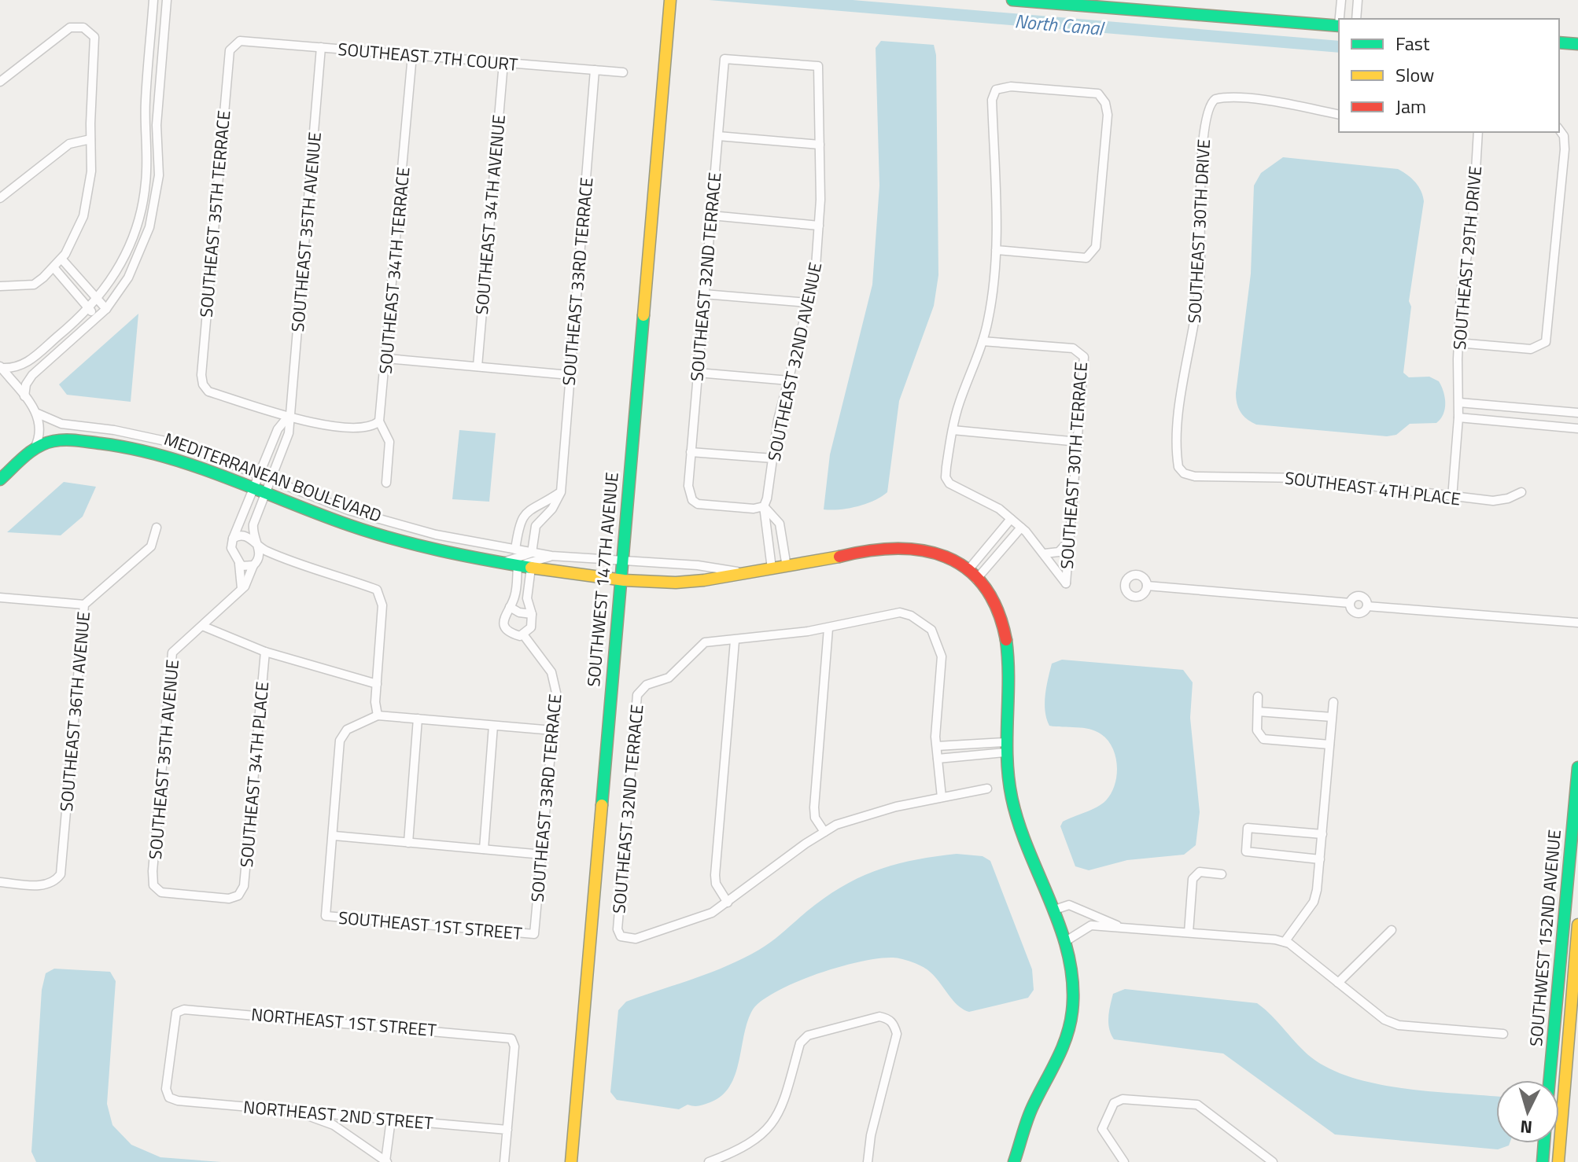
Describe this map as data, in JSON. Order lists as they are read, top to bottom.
{
  "streets": {
    "street": [
      "SOUTHEAST 7TH COURT",
      "SOUTHEAST 35TH TERRACE",
      "SOUTHEAST 34TH AVENUE",
      "SOUTHEAST 30TH DRIVE",
      "SOUTHEAST 35TH AVENUE",
      "SOUTHEAST 29TH DRIVE",
      "SOUTHEAST 34TH TERRACE",
      "SOUTHEAST 32ND TERRACE",
      "SOUTHEAST 33RD TERRACE",
      "SOUTHEAST 32ND AVENUE",
      "SOUTHEAST 30TH TERRACE",
      "MEDITERRANEAN BOULEVARD",
      "SOUTHEAST 4TH PLACE",
      "SOUTHWEST 147TH AVENUE",
      "SOUTHEAST 36TH AVENUE",
      "SOUTHEAST 34TH PLACE",
      "SOUTHEAST 1ST STREET",
      "SOUTHWEST 152ND AVENUE",
      "NORTHEAST 1ST STREET",
      "NORTHEAST 2ND STREET"
    ]
  },
  "crossings": [
    ["SOUTHEAST 7TH COURT", "SOUTHEAST 35TH TERRACE"],
    ["SOUTHEAST 7TH COURT", "SOUTHEAST 34TH AVENUE"],
    ["SOUTHEAST 7TH COURT", "SOUTHEAST 35TH AVENUE"],
    ["SOUTHEAST 7TH COURT", "SOUTHEAST 34TH TERRACE"],
    ["SOUTHEAST 7TH COURT", "SOUTHEAST 33RD TERRACE"],
    ["SOUTHEAST 35TH TERRACE", "SOUTHEAST 35TH AVENUE"],
    ["SOUTHEAST 30TH DRIVE", "SOUTHEAST 4TH PLACE"],
    ["SOUTHEAST 35TH AVENUE", "MEDITERRANEAN BOULEVARD"],
    ["SOUTHEAST 35TH AVENUE", "SOUTHEAST 34TH PLACE"],
    ["SOUTHEAST 29TH DRIVE", "SOUTHEAST 4TH PLACE"],
    ["SOUTHEAST 32ND TERRACE", "SOUTHEAST 32ND AVENUE"],
    ["SOUTHEAST 33RD TERRACE", "MEDITERRANEAN BOULEVARD"],
    ["SOUTHEAST 33RD TERRACE", "SOUTHEAST 1ST STREET"],
    ["SOUTHEAST 32ND AVENUE", "MEDITERRANEAN BOULEVARD"],
    ["MEDITERRANEAN BOULEVARD", "SOUTHWEST 147TH AVENUE"],
    ["NORTHEAST 1ST STREET", "NORTHEAST 2ND STREET"]
  ],
  "water": ["North Canal"],
  "legend": ["Fast", "Slow", "Jam"],
  "north": "bottom"
}
